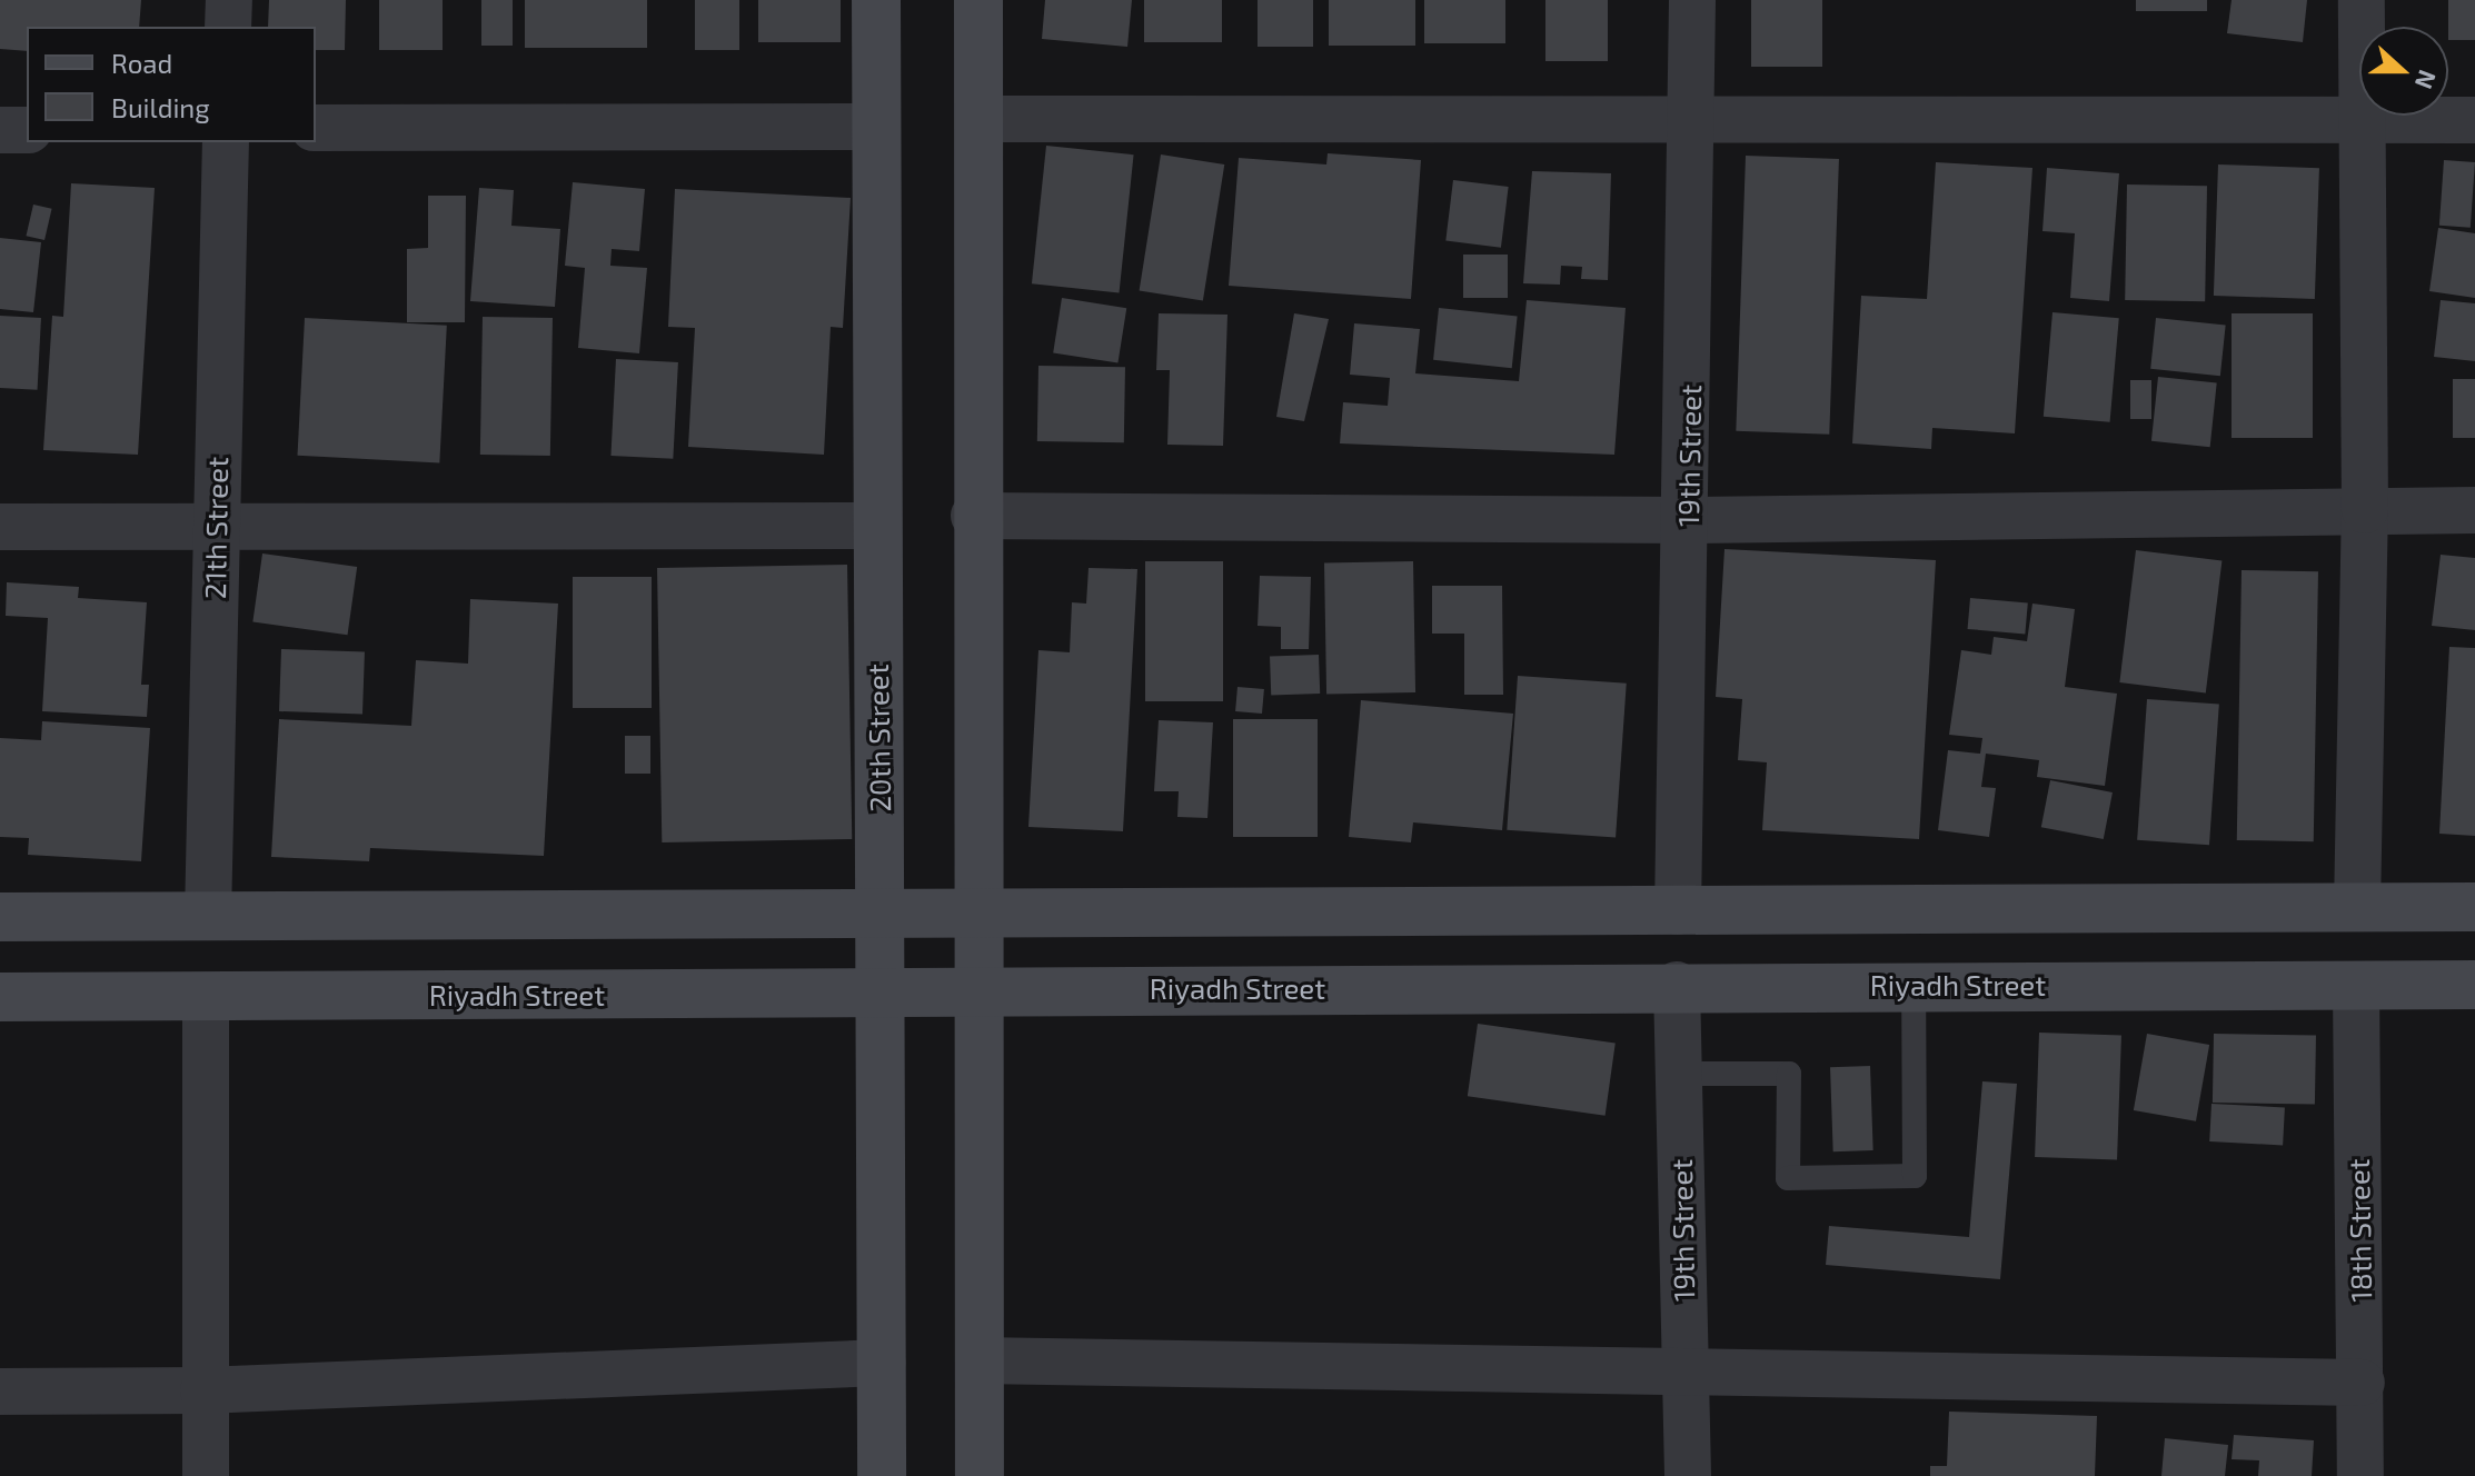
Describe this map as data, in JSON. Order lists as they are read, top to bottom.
{
  "streets": {
    "main road": ["20th Street", "Riyadh Street"],
    "street": ["19th Street", "21th Street", "18th Street"]
  },
  "crossings": [
    ["19th Street", "Riyadh Street"],
    ["20th Street", "Riyadh Street"],
    ["Riyadh Street", "18th Street"]
  ],
  "legend": ["Road", "Building"],
  "north": "right"
}
